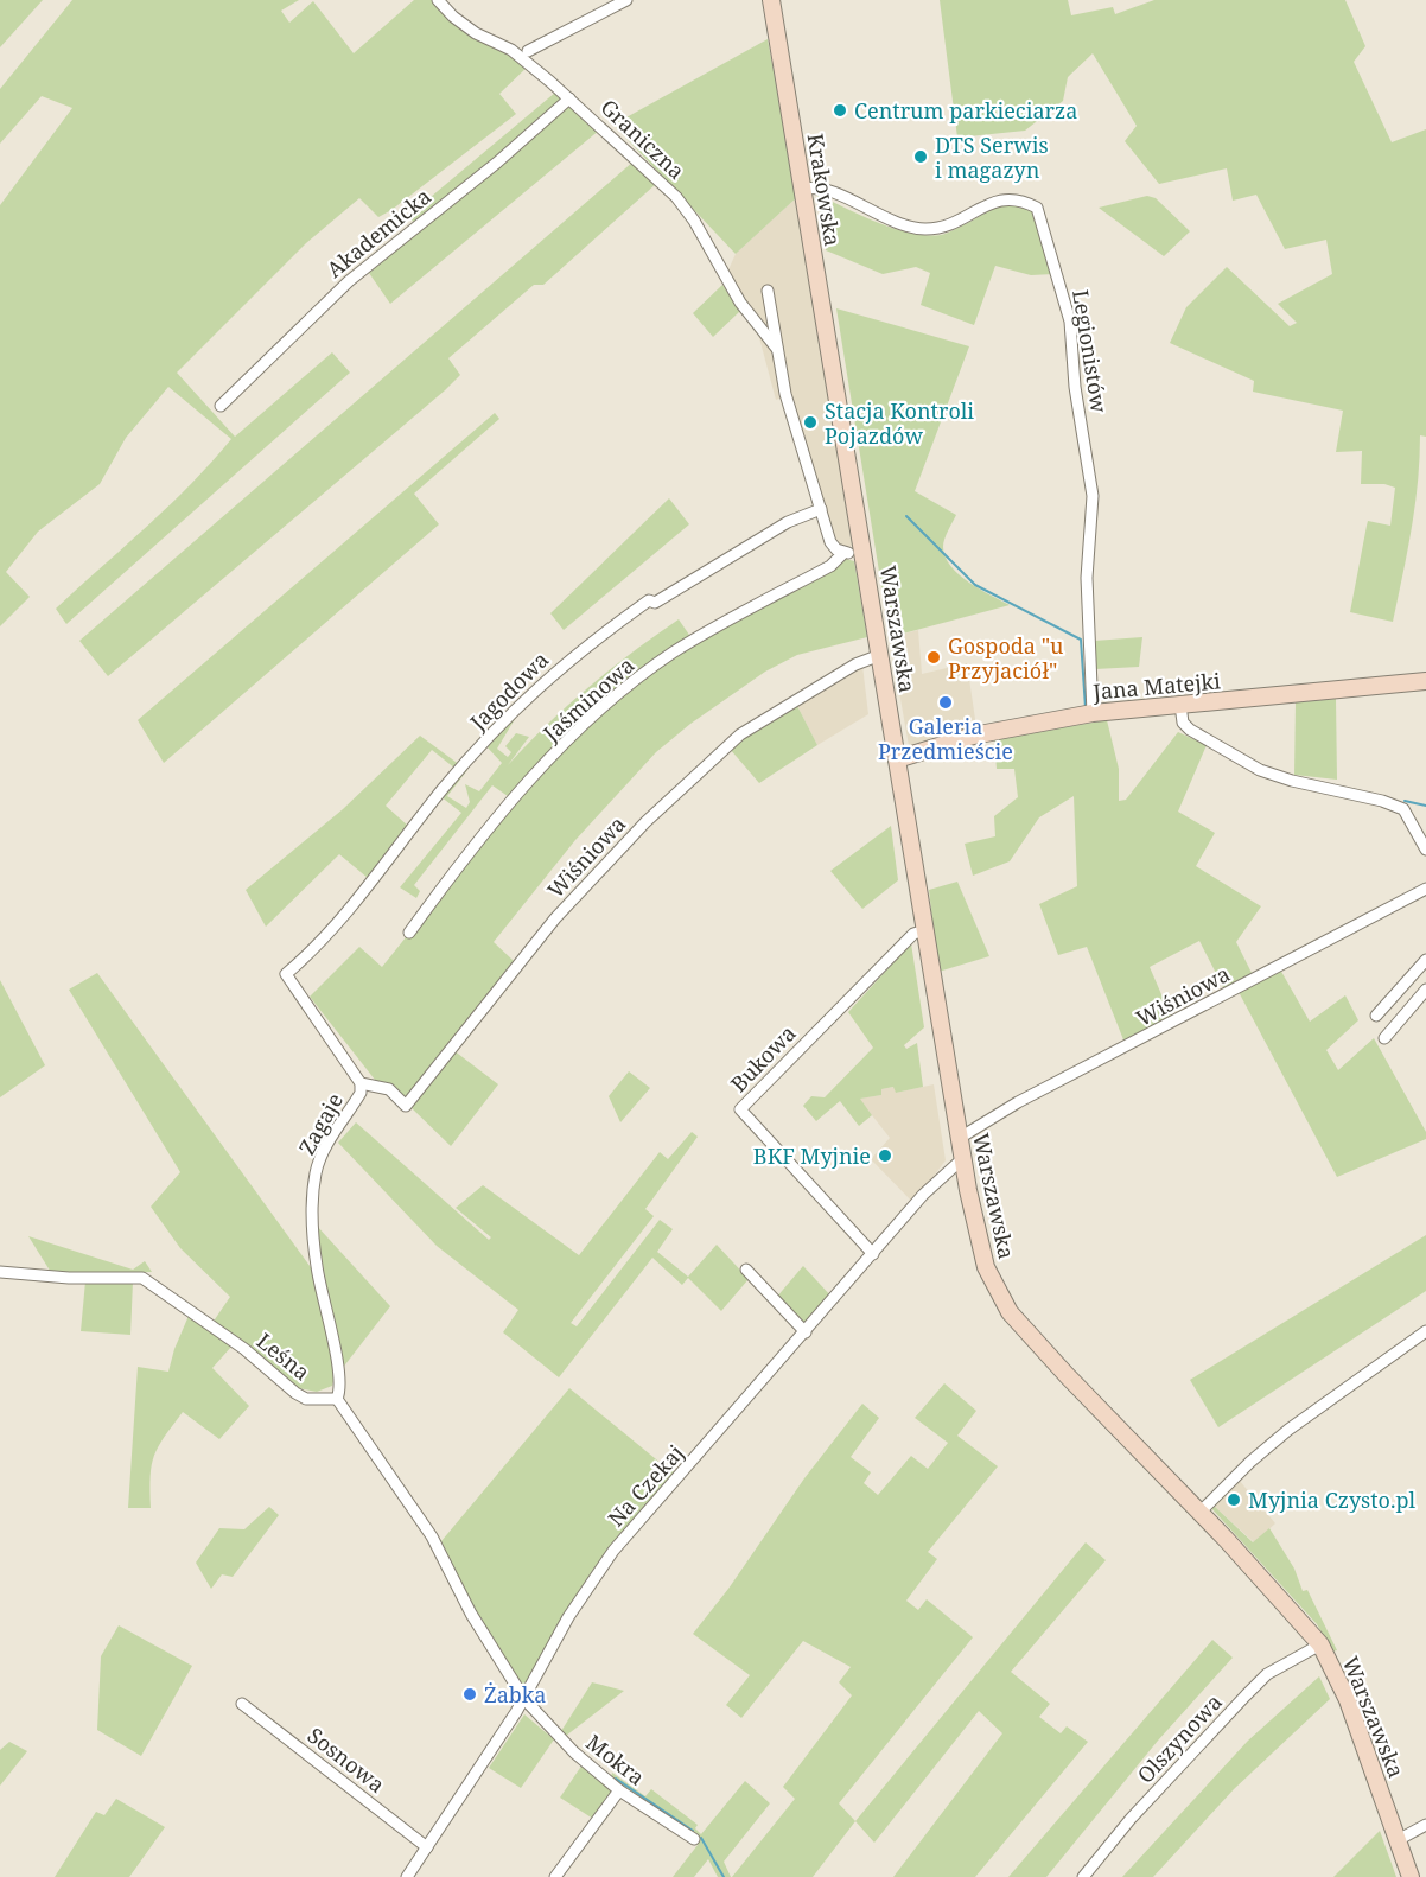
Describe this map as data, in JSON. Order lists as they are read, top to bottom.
{
  "streets": {
    "main road": ["Krakowska", "Warszawska", "Jana Matejki"],
    "street": [
      "Graniczna",
      "Akademicka",
      "Legionistów",
      "Jagodowa",
      "Jaśminowa",
      "Wiśniowa",
      "Bukowa",
      "Zagaje",
      "Leśna",
      "Na Czekaj",
      "Olszynowa",
      "Sosnowa",
      "Mokra"
    ]
  },
  "crossings": [
    ["Graniczna", "Akademicka"],
    ["Krakowska", "Legionistów"],
    ["Krakowska", "Warszawska"],
    ["Legionistów", "Jana Matejki"],
    ["Warszawska", "Jana Matejki"],
    ["Warszawska", "Wiśniowa"],
    ["Warszawska", "Bukowa"],
    ["Warszawska", "Na Czekaj"],
    ["Warszawska", "Olszynowa"],
    ["Jagodowa", "Zagaje"],
    ["Wiśniowa", "Zagaje"],
    ["Bukowa", "Na Czekaj"],
    ["Zagaje", "Leśna"],
    ["Na Czekaj", "Sosnowa"],
    ["Na Czekaj", "Mokra"]
  ],
  "places": [
    "Centrum parkieciarza",
    "DTS Serwis i magazyn",
    "Stacja Kontroli Pojazdów",
    "Gospoda \"u Przyjaciół\"",
    "Galeria Przedmieście",
    "BKF Myjnie",
    "Myjnia Czysto.pl",
    "Żabka"
  ]
}
